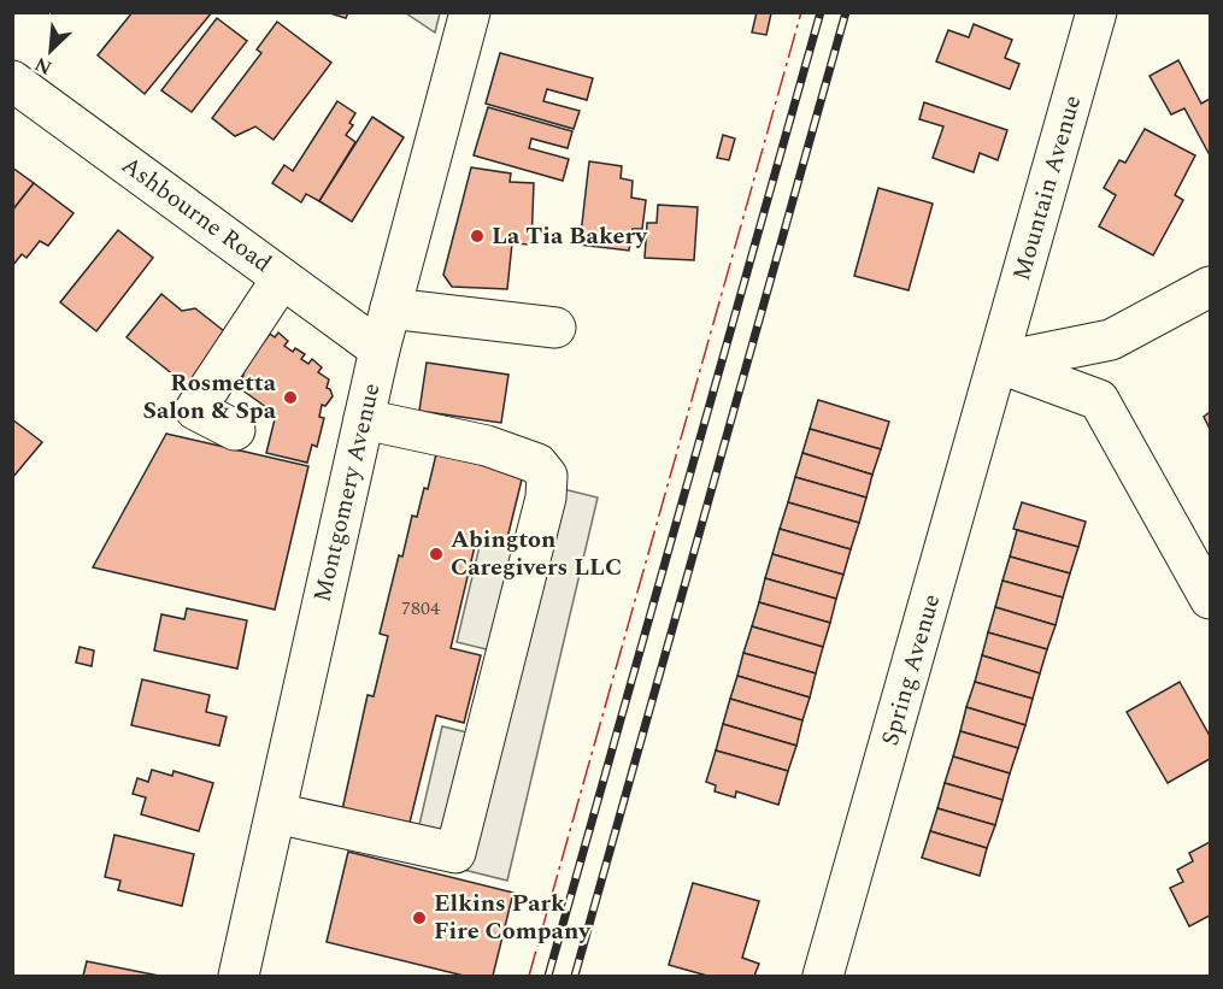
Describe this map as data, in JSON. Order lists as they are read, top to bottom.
{
  "streets": {
    "street": [
      "Mountain Avenue",
      "Ashbourne Road",
      "Montgomery Avenue",
      "Spring Avenue"
    ]
  },
  "crossings": [
    ["Mountain Avenue", "Spring Avenue"],
    ["Ashbourne Road", "Montgomery Avenue"]
  ],
  "places": [
    "La Tia Bakery",
    "Rosmetta Salon & Spa",
    "Abington Caregivers LLC",
    "Elkins Park Fire Company"
  ],
  "house_numbers": ["7804"],
  "north": "bottom left"
}
